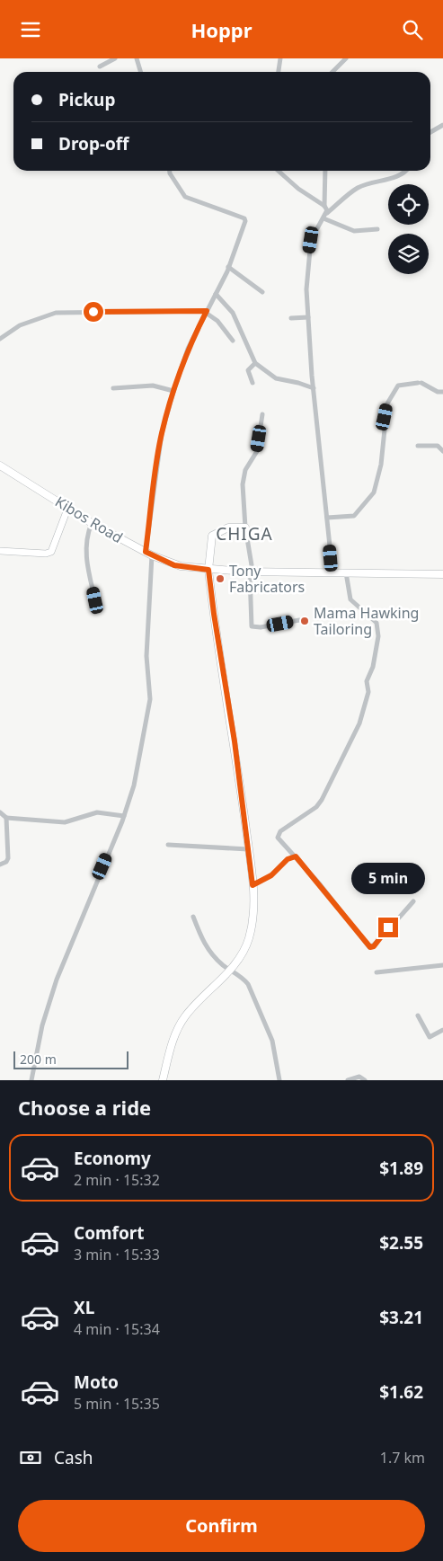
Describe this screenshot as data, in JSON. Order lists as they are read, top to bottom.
{
  "streets": {
    "main road": ["Kibos Road"]
  },
  "districts": ["CHIGA"],
  "places": ["Tony Fabricators", "Mama Hawking Tailoring"],
  "scale_bar": "200 m",
  "page": {
    "header": "Hoppr",
    "banner": ["Pickup", "Drop-off"],
    "bubble": "5 min",
    "scale": "200 m",
    "heading": "Choose a ride",
    "list": [
      {
        "name": "Economy",
        "note": "2 min · 15:32",
        "value": "$1.89"
      },
      {
        "name": "Comfort",
        "note": "3 min · 15:33",
        "value": "$2.55"
      },
      {
        "name": "XL",
        "note": "4 min · 15:34",
        "value": "$3.21"
      },
      {
        "name": "Moto",
        "note": "5 min · 15:35",
        "value": "$1.62"
      }
    ],
    "pay": ["Cash", "1.7 km"],
    "buttons": "Confirm"
  }
}
